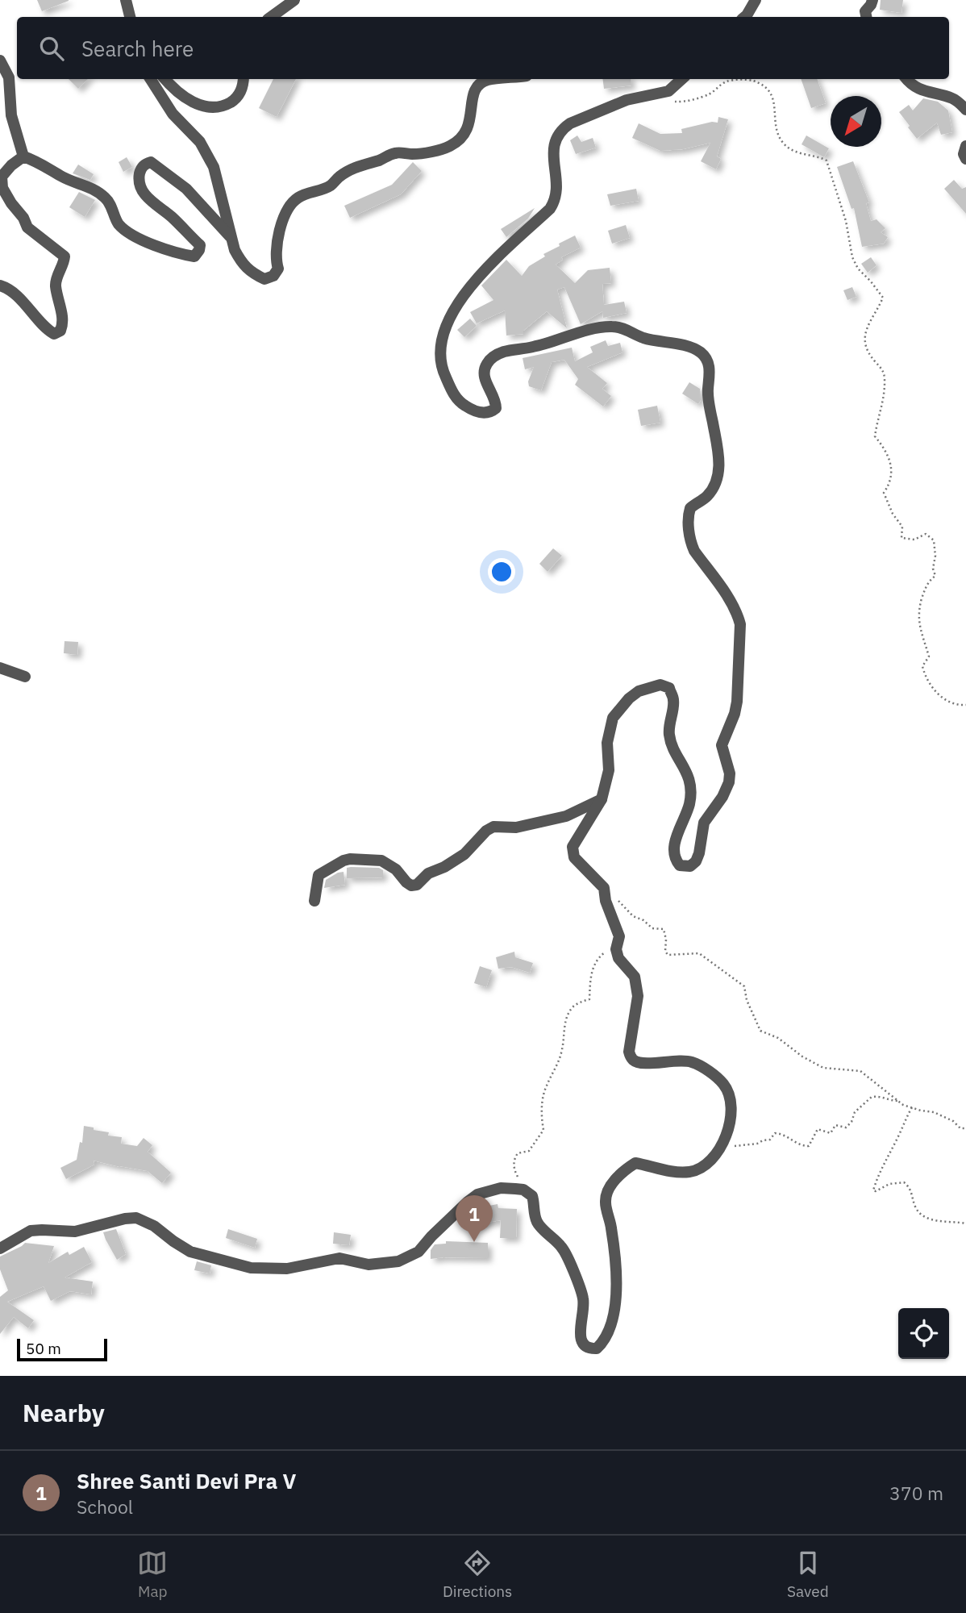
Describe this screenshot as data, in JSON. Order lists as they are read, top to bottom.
{
  "scale_bar": "50 m",
  "north": "bottom left",
  "page": {
    "search": "Search here",
    "pins": "1",
    "scale": "50 m",
    "heading": "Nearby",
    "list": [
      {
        "mark": "1",
        "name": "Shree Santi Devi Pra V",
        "note": "School",
        "value": "370 m"
      }
    ],
    "nav": ["Map", "Directions", "Saved"]
  }
}
